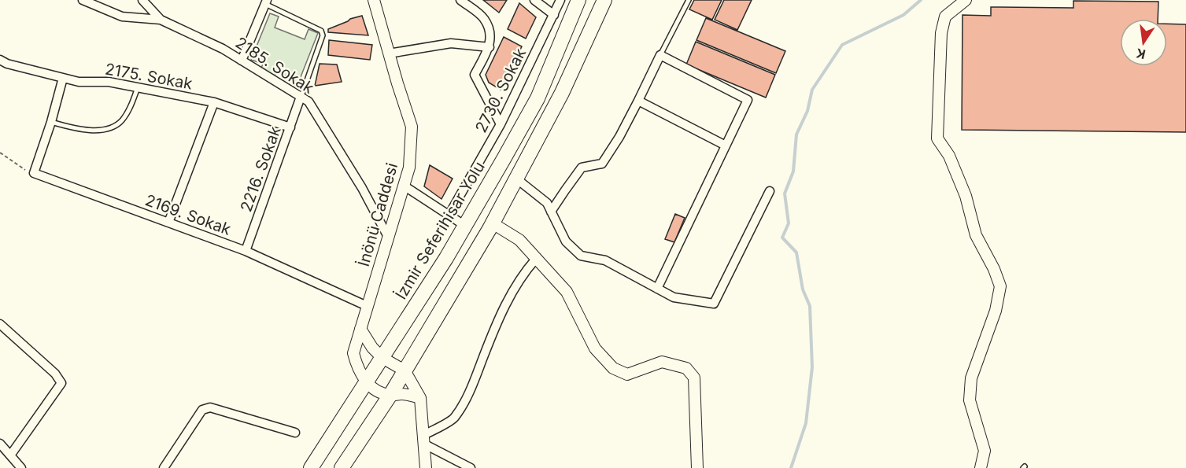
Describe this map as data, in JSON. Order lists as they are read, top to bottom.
{
  "streets": {
    "main road": ["İzmir Seferihisar Yolu"],
    "street": [
      "2185. Sokak",
      "2175. Sokak",
      "2730. Sokak",
      "2216. Sokak",
      "2169. Sokak",
      "İnönü Caddesi"
    ]
  },
  "crossings": [
    ["2185. Sokak", "2216. Sokak"],
    ["2185. Sokak", "İnönü Caddesi"],
    ["2175. Sokak", "2216. Sokak"],
    ["2216. Sokak", "2169. Sokak"],
    ["2169. Sokak", "İnönü Caddesi"],
    ["İnönü Caddesi", "İzmir Seferihisar Yolu"]
  ],
  "north": "bottom"
}
